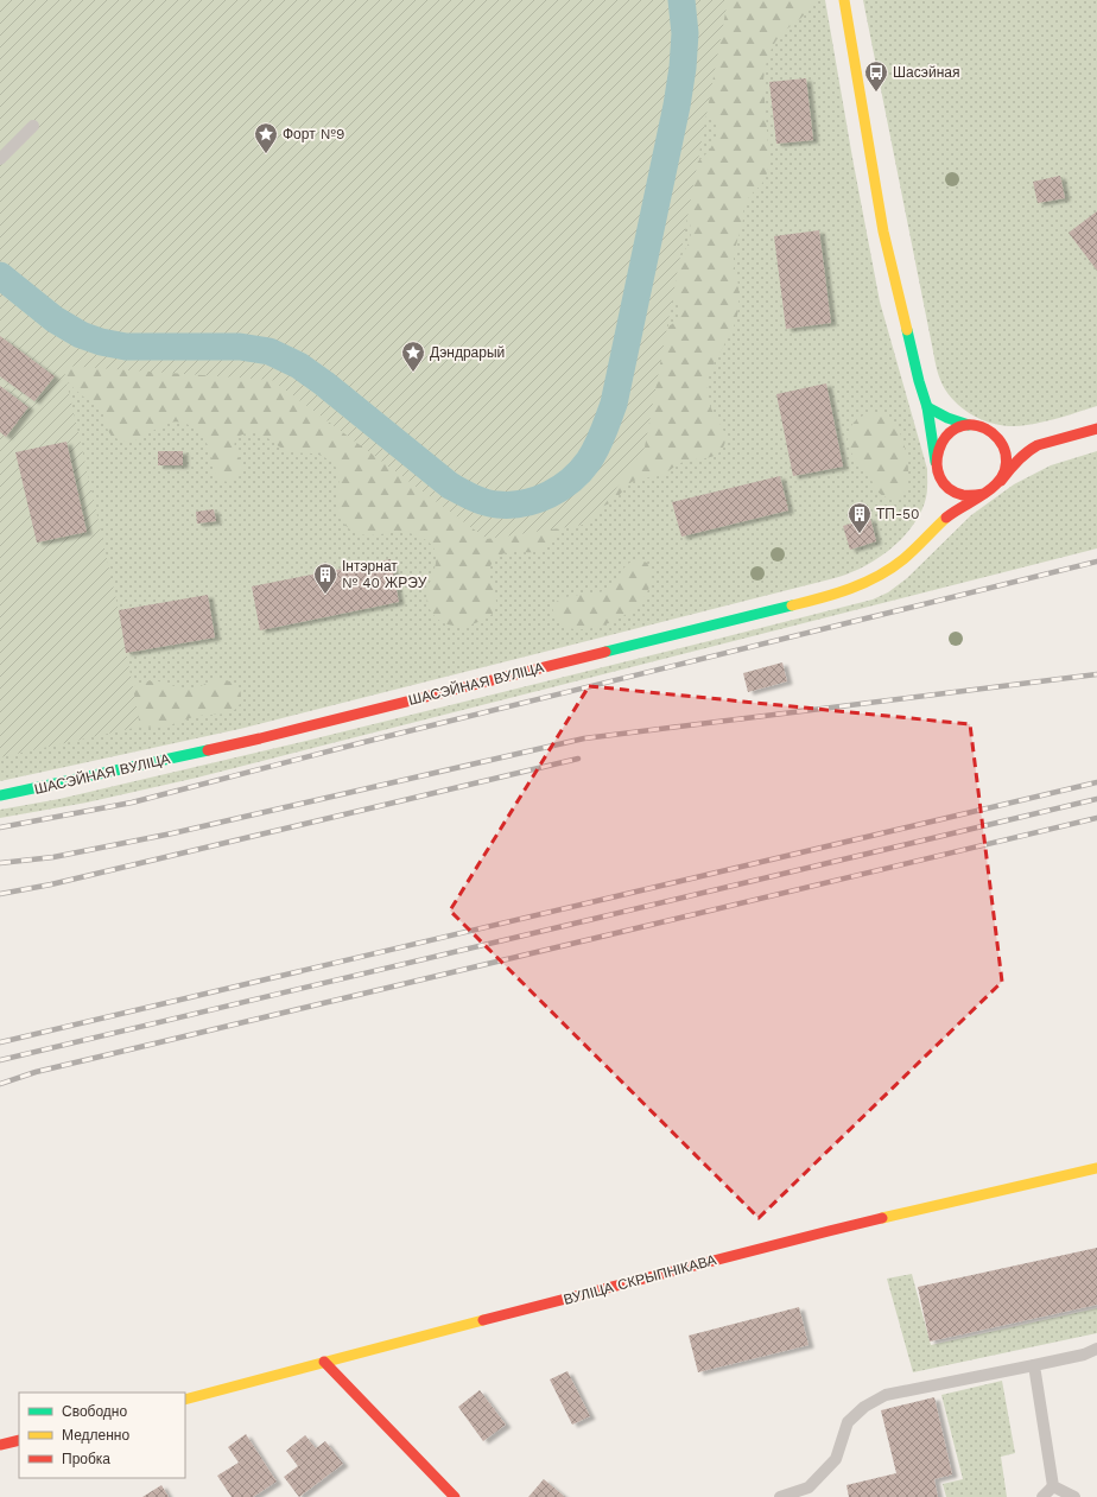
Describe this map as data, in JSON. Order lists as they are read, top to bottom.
{
  "streets": {
    "main road": ["ШАСЭЙНАЯ ВУЛІЦА", "ВУЛІЦА СКРЫПНІКАВА"]
  },
  "places": {
    "bus stop": ["Шасэйная"],
    "place": ["Форт №9", "Дэндрарый"],
    "building": ["ТП-50", "Інтэрнат № 40 ЖРЭУ"]
  },
  "legend": ["Свободно", "Медленно", "Пробка"]
}
